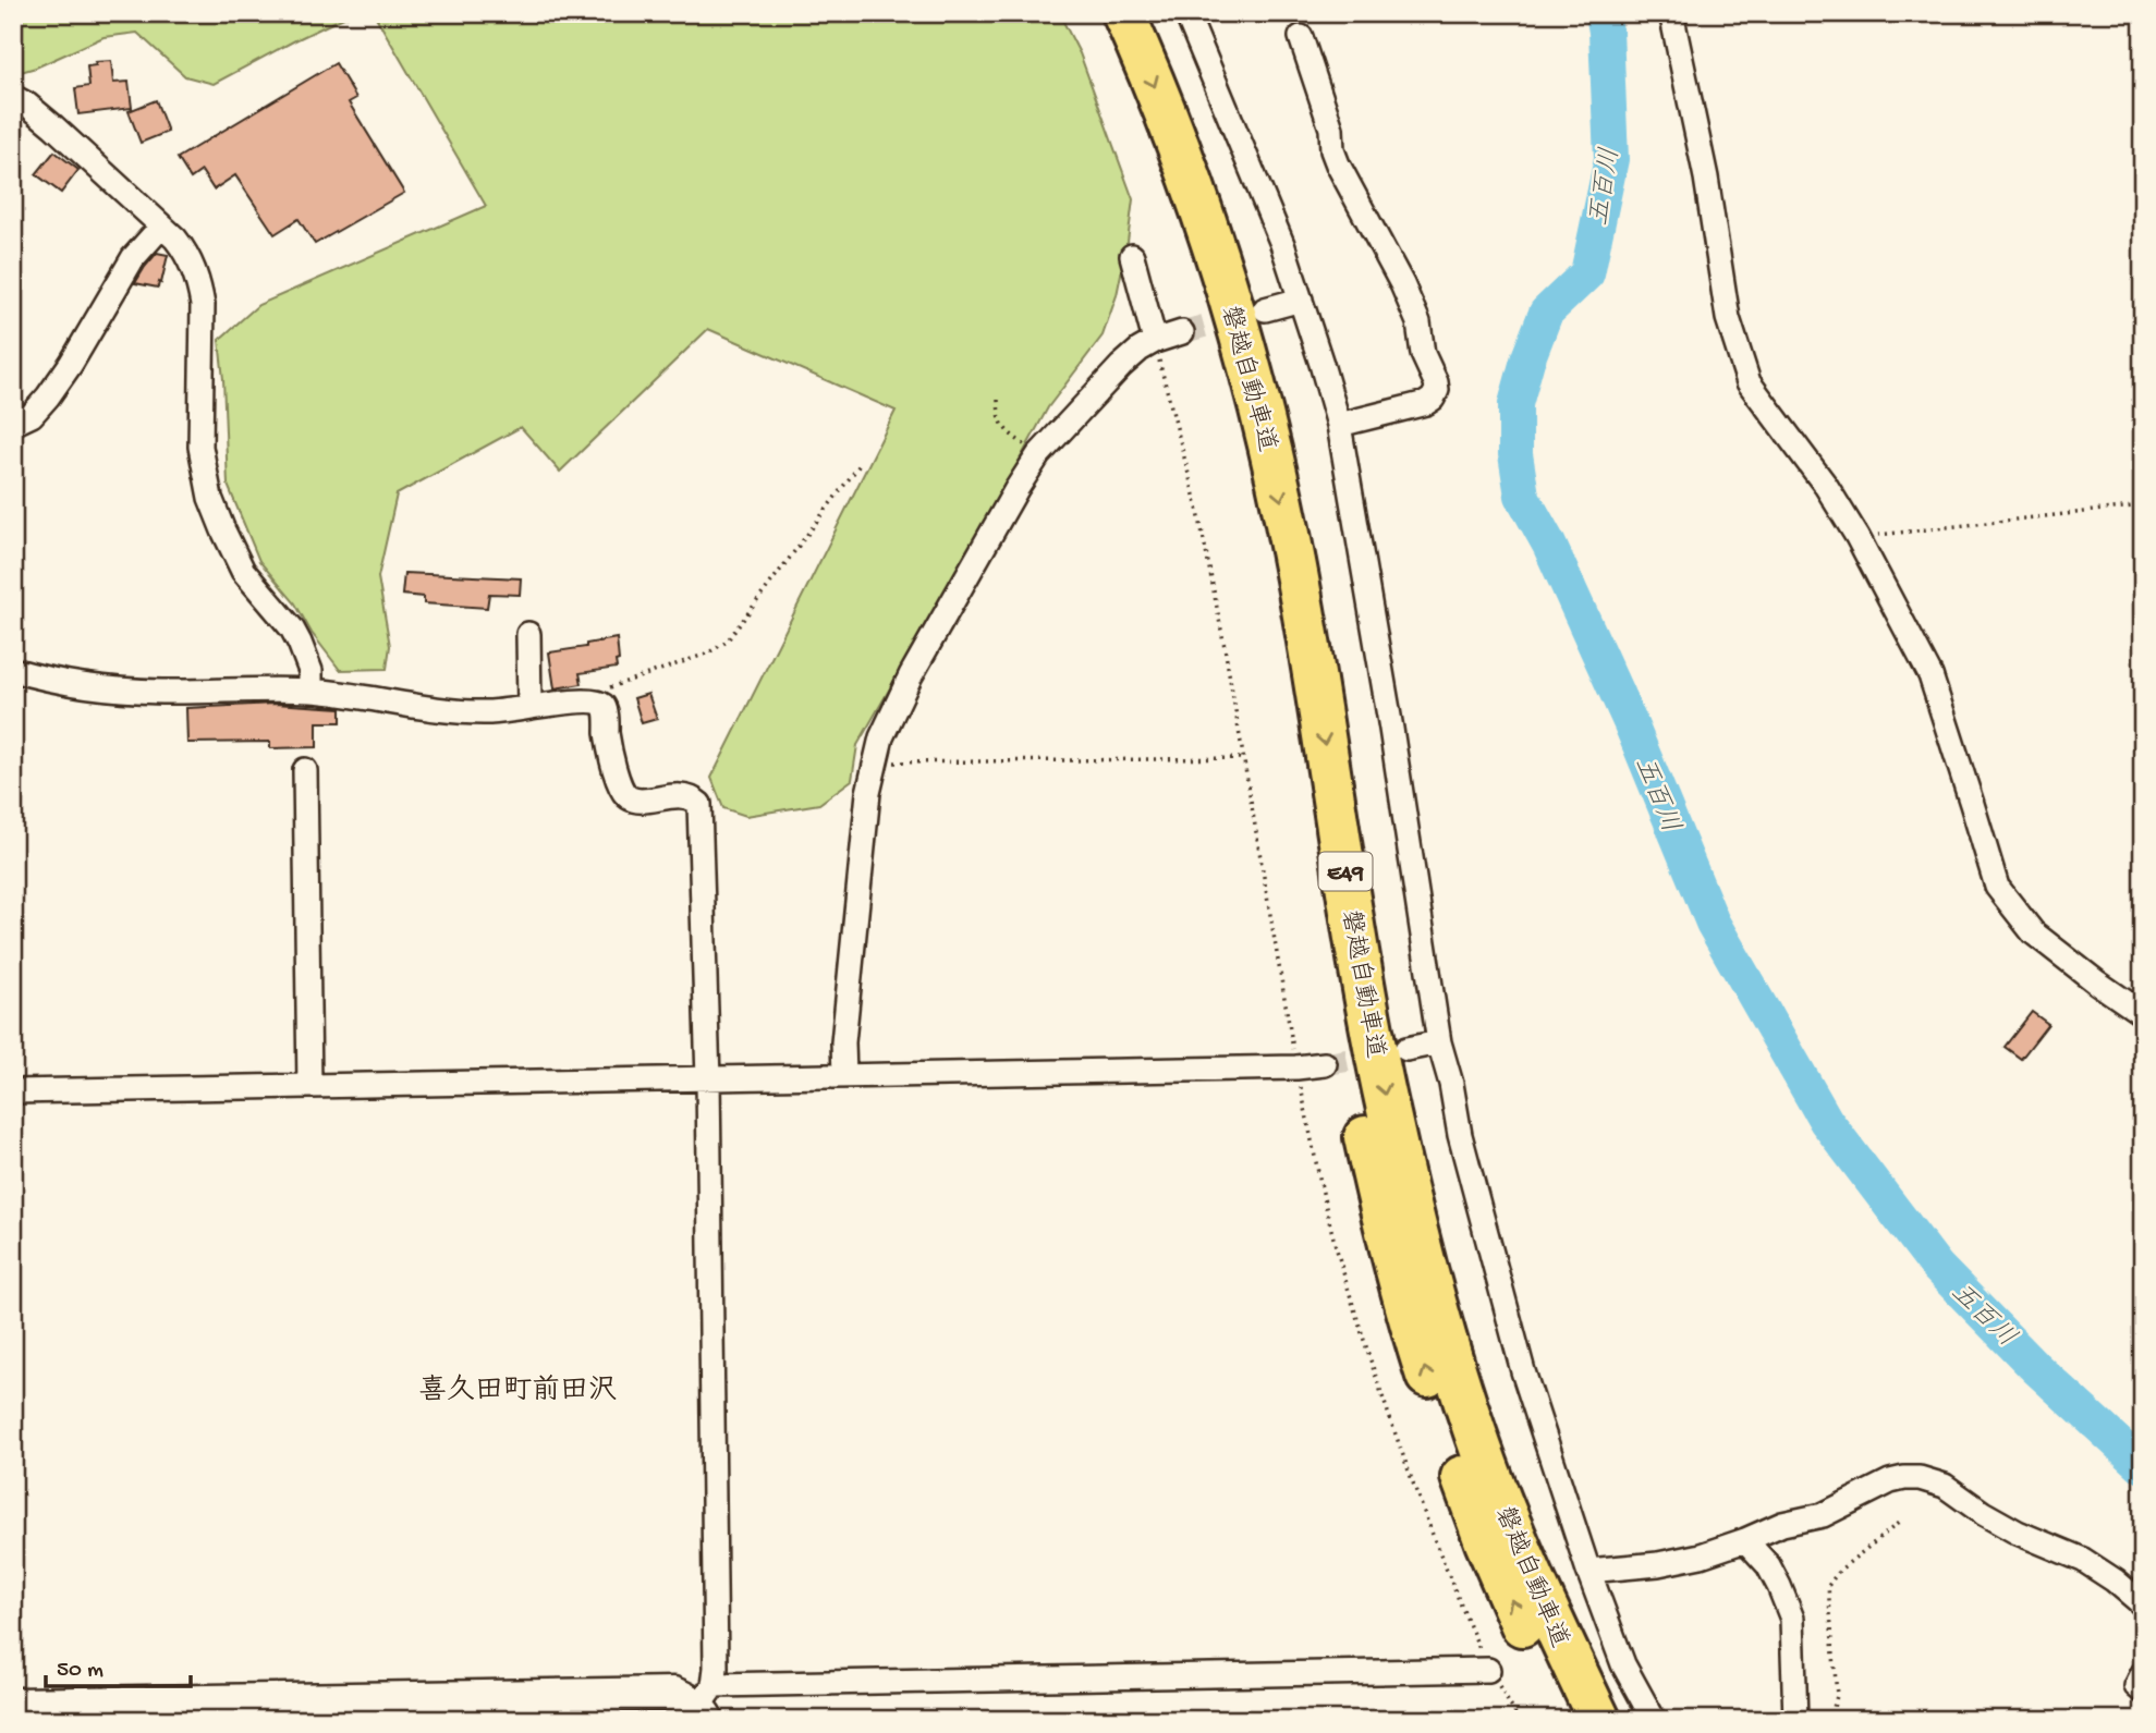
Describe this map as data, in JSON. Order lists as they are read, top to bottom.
{
  "streets": {
    "highway": ["磐越自動車道", "E49"]
  },
  "districts": ["喜久田町前田沢"],
  "water": ["五百川"],
  "scale_bar": "50 m"
}
